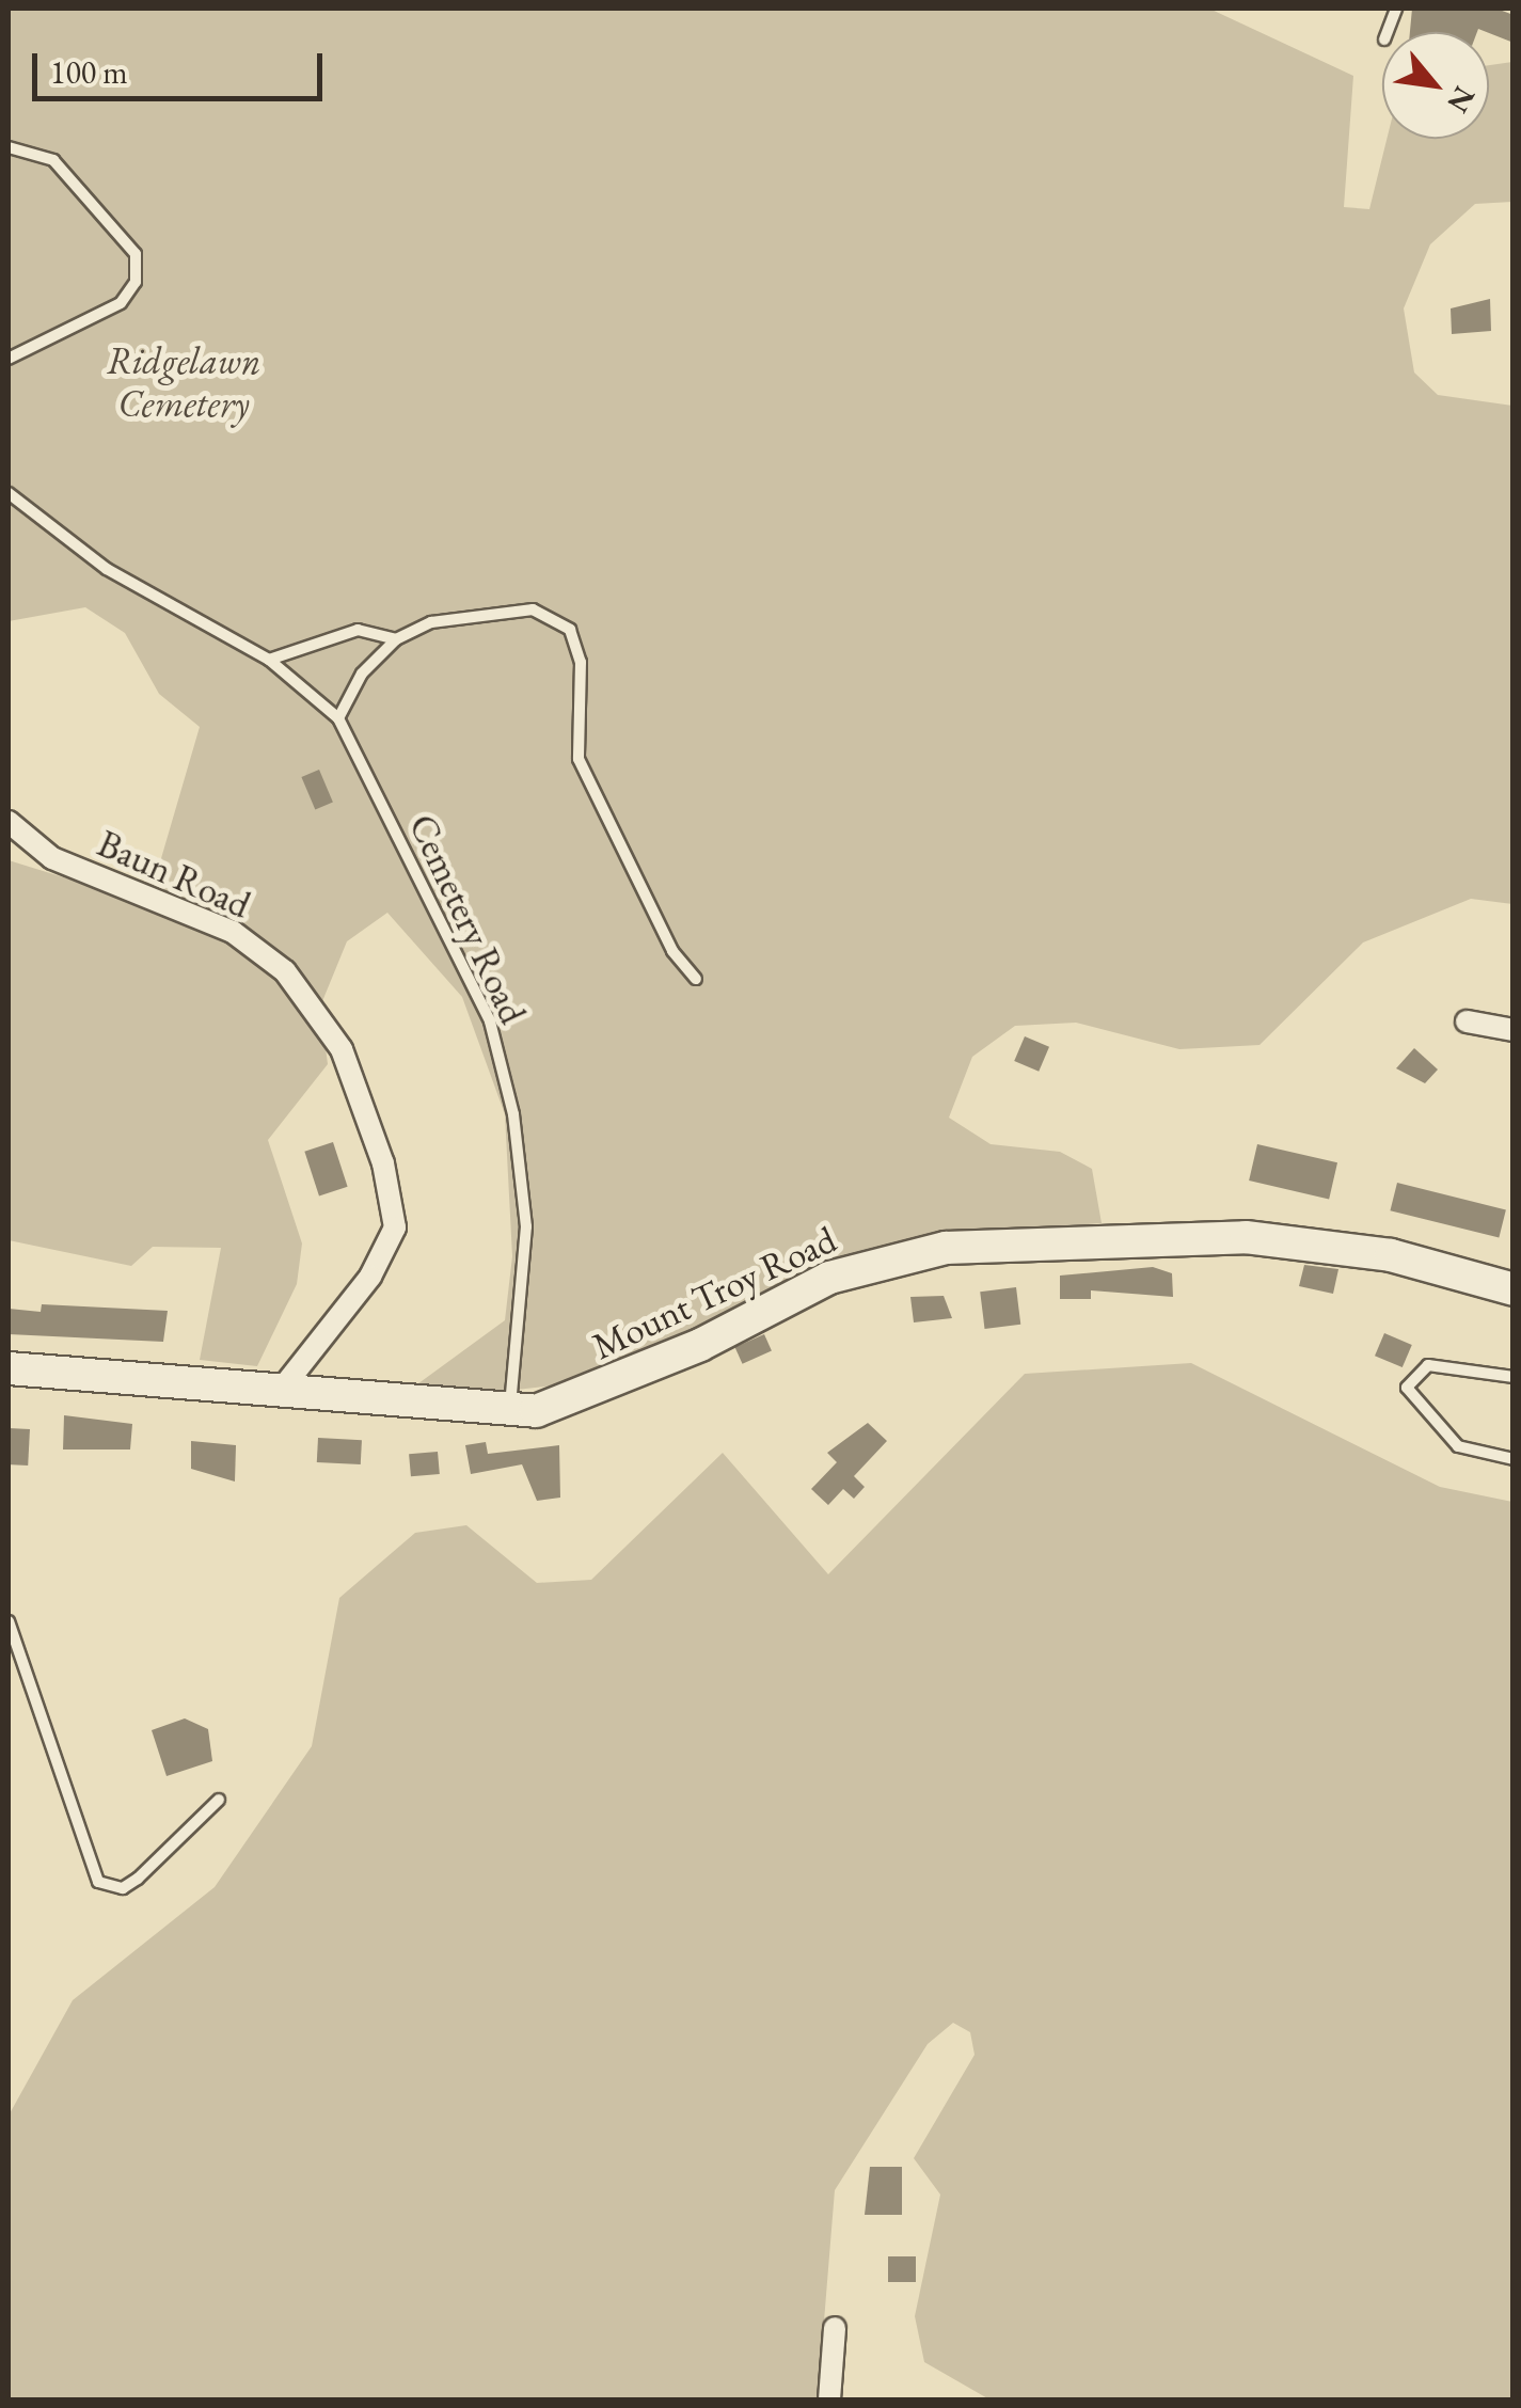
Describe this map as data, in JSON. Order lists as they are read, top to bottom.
{
  "streets": {
    "street": ["Baun Road", "Mount Troy Road"],
    "lane": ["Cemetery Road"]
  },
  "crossings": [
    ["Baun Road", "Mount Troy Road"],
    ["Cemetery Road", "Mount Troy Road"]
  ],
  "parks": ["Ridgelawn Cemetery"],
  "scale_bar": "100 m",
  "north": "bottom right"
}
